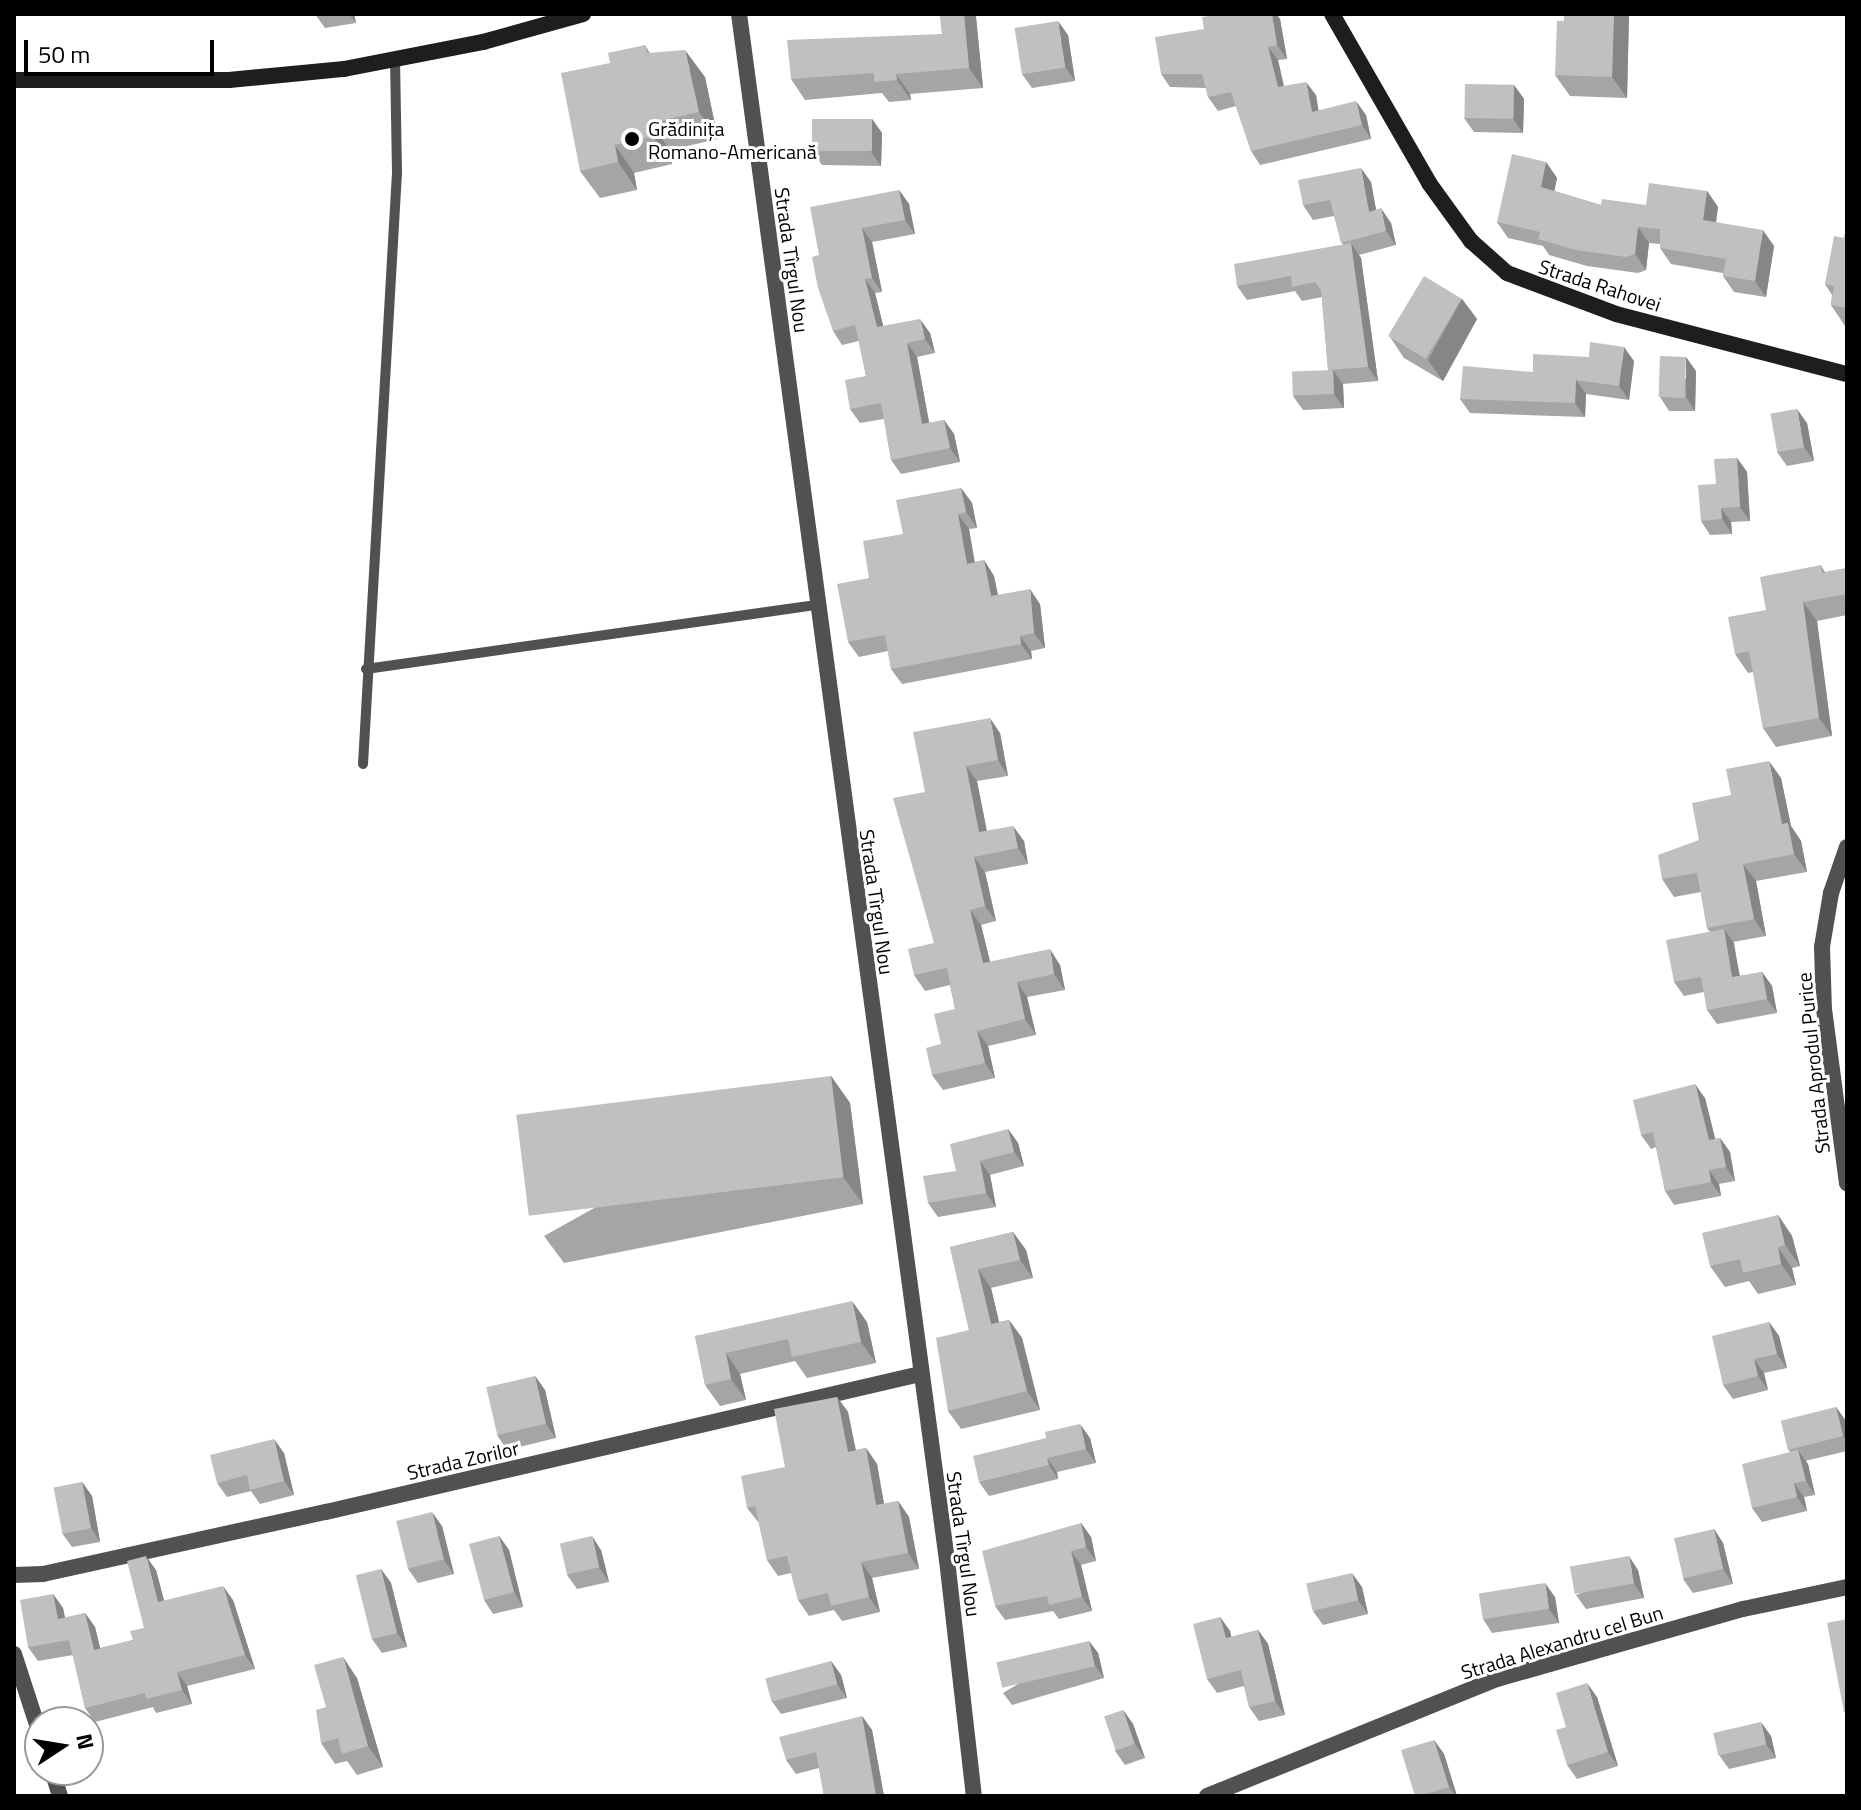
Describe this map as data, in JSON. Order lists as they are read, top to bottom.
{
  "streets": {
    "main road": ["Strada Rahovei"],
    "street": [
      "Strada Tîrgul Nou",
      "Strada Aprodul Purice",
      "Strada Zorilor",
      "Strada Alexandru cel Bun"
    ]
  },
  "crossings": [
    ["Strada Tîrgul Nou", "Strada Zorilor"]
  ],
  "places": ["Grădinița Romano-Americană"],
  "scale_bar": "50 m",
  "north": "right"
}
